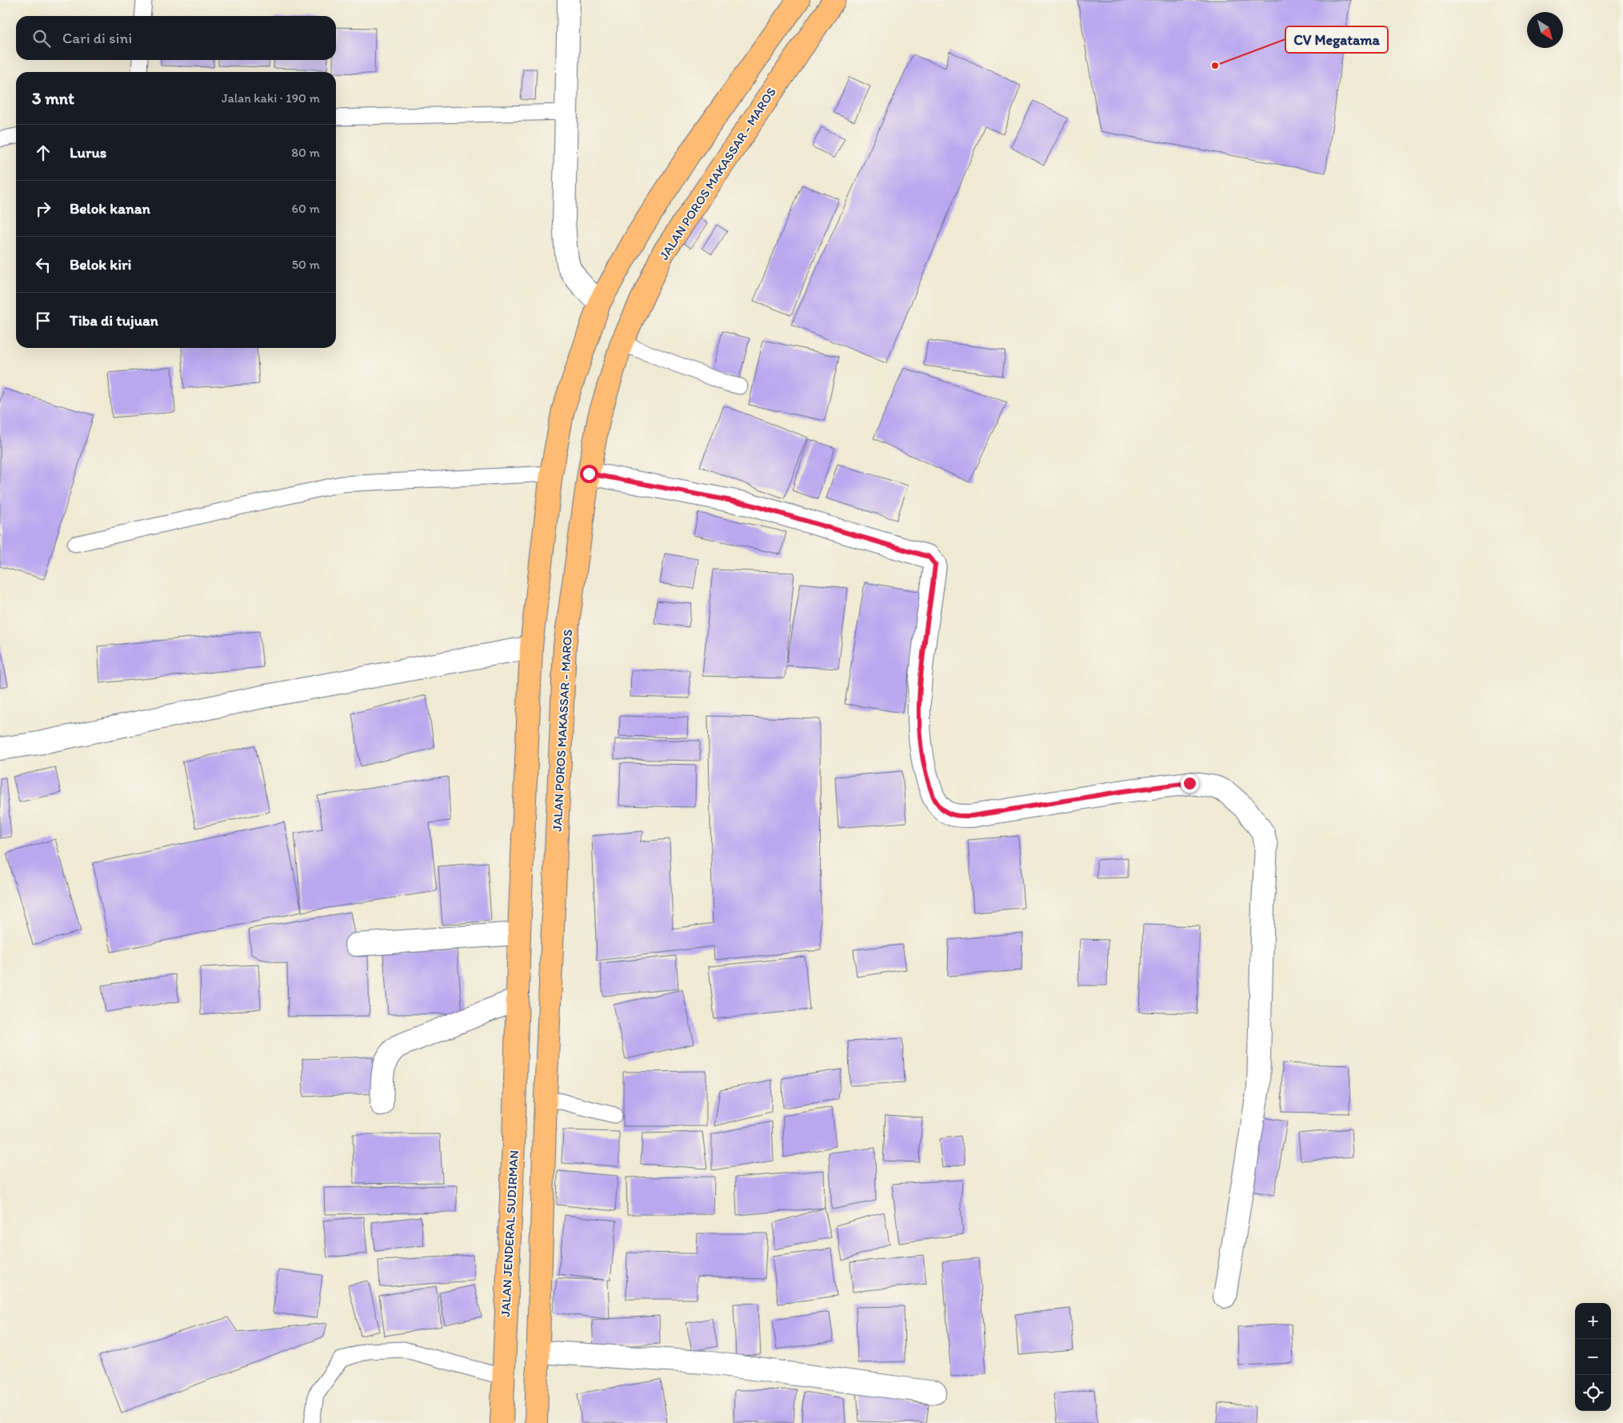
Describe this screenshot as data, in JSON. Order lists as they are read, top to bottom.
{
  "streets": {
    "highway": ["JALAN POROS MAKASSAR - MAROS", "JALAN JENDERAL SUDIRMAN"]
  },
  "places": ["CV Megatama"],
  "north": "bottom right",
  "page": {
    "search": "Cari di sini",
    "heading": ["3 mnt", "Jalan kaki · 190 m"],
    "list": [
      ["Lurus", "80 m"],
      ["Belok kanan", "60 m"],
      ["Belok kiri", "50 m"],
      "Tiba di tujuan"
    ],
    "map_buttons": ["+", "−"]
  }
}
